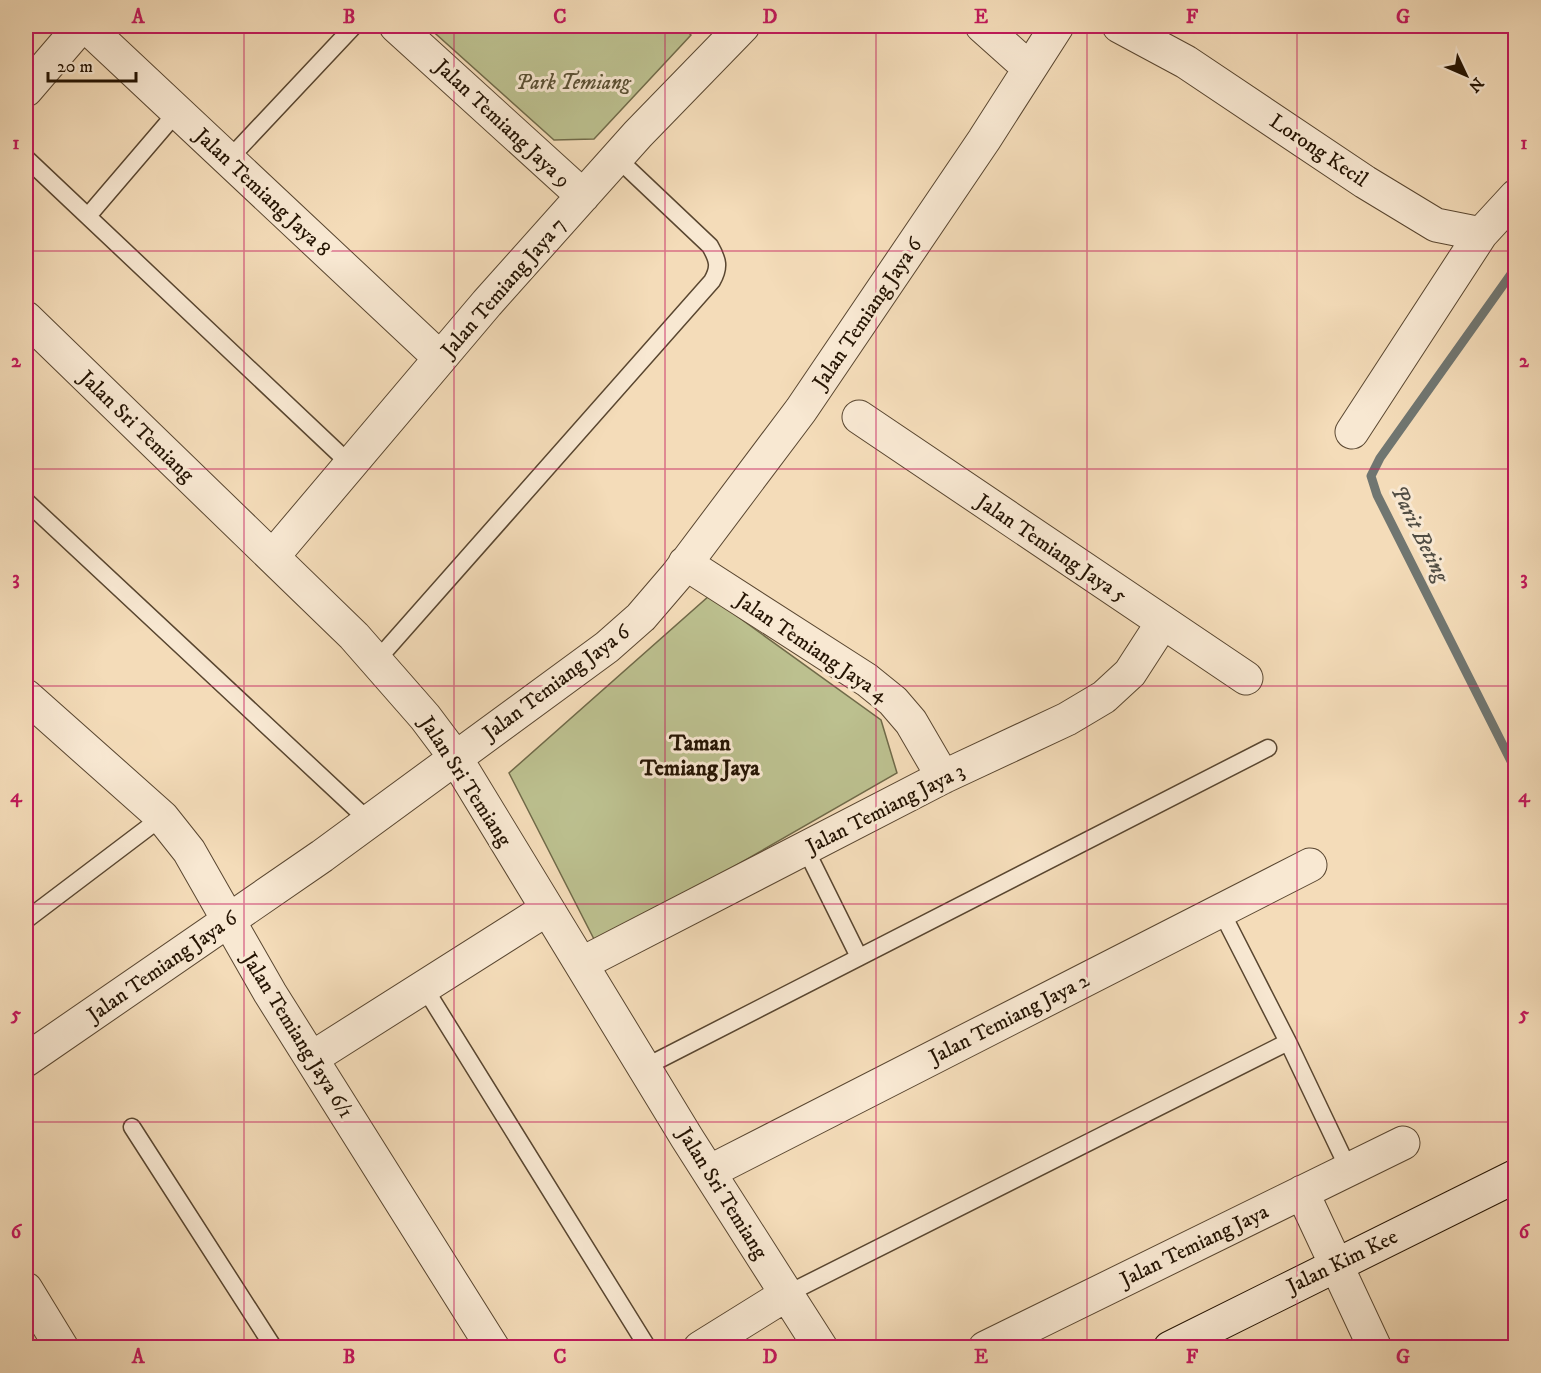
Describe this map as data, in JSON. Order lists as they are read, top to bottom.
{
  "streets": {
    "street": [
      "Jalan Temiang Jaya 9",
      "Lorong Kecil",
      "Jalan Temiang Jaya 8",
      "Jalan Temiang Jaya 7",
      "Jalan Temiang Jaya 6",
      "Jalan Sri Temiang",
      "Jalan Temiang Jaya 5",
      "Jalan Temiang Jaya 4",
      "Jalan Temiang Jaya 3",
      "Jalan Temiang Jaya 2",
      "Jalan Temiang Jaya 6/1",
      "Jalan Temiang Jaya",
      "Jalan Kim Kee"
    ]
  },
  "crossings": [
    ["Jalan Temiang Jaya 9", "Jalan Temiang Jaya 7"],
    ["Jalan Temiang Jaya 8", "Jalan Temiang Jaya 7"],
    ["Jalan Temiang Jaya 7", "Jalan Sri Temiang"],
    ["Jalan Temiang Jaya 6", "Jalan Sri Temiang"],
    ["Jalan Temiang Jaya 6", "Jalan Temiang Jaya 4"],
    ["Jalan Temiang Jaya 6", "Jalan Temiang Jaya 6/1"],
    ["Jalan Sri Temiang", "Jalan Temiang Jaya 3"],
    ["Jalan Sri Temiang", "Jalan Temiang Jaya 2"],
    ["Jalan Temiang Jaya 5", "Jalan Temiang Jaya 3"],
    ["Jalan Temiang Jaya 4", "Jalan Temiang Jaya 3"]
  ],
  "districts": ["Taman Temiang Jaya"],
  "water": ["Parit Beting"],
  "parks": ["Park Temiang"],
  "scale_bar": "20 m",
  "north": "bottom right",
  "grid": {
    "columns": [
      "A",
      "B",
      "C",
      "D",
      "E",
      "F",
      "G"
    ],
    "rows": [
      "1",
      "2",
      "3",
      "4",
      "5",
      "6"
    ]
  }
}
